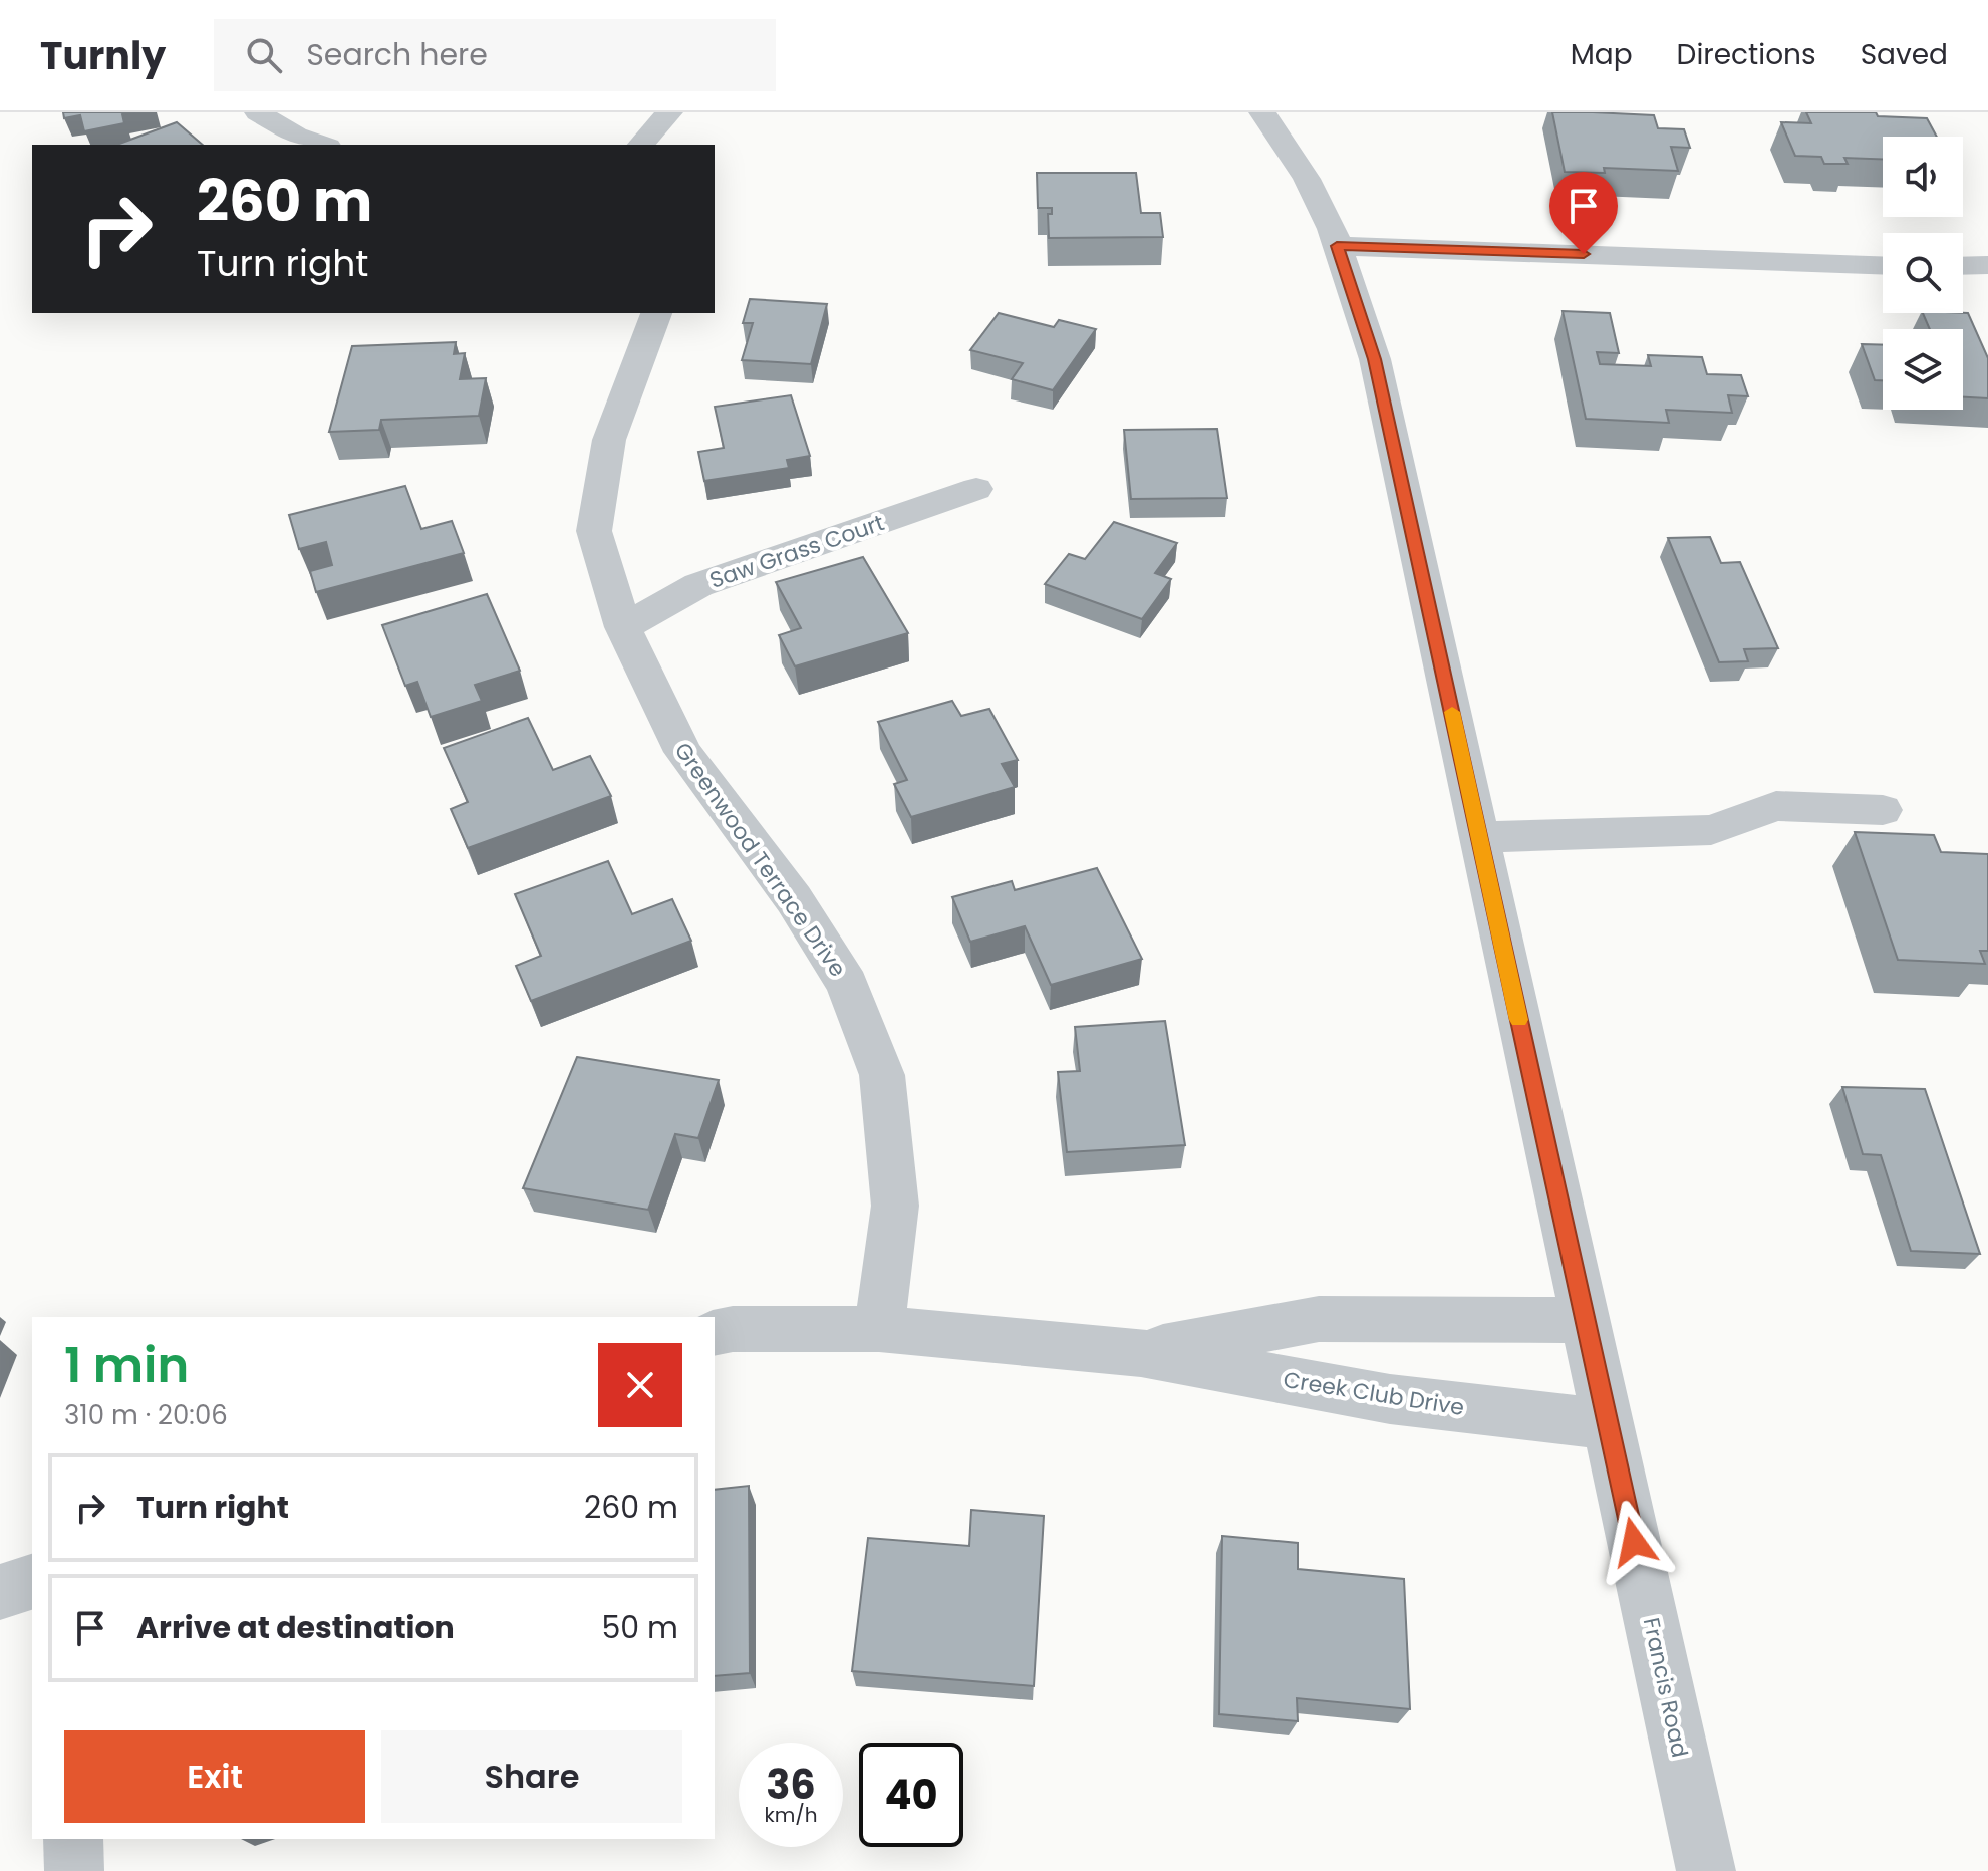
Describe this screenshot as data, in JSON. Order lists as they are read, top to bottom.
{
  "streets": {
    "street": [
      "Saw Grass Court",
      "Greenwood Terrace Drive",
      "Creek Club Drive",
      "Francis Road"
    ]
  },
  "crossings": [
    ["Saw Grass Court", "Greenwood Terrace Drive"],
    ["Greenwood Terrace Drive", "Creek Club Drive"],
    ["Creek Club Drive", "Francis Road"]
  ],
  "page": {
    "header": "Turnly",
    "search": "Search here",
    "nav": ["Map", "Directions", "Saved"],
    "turn": ["260 m", "Turn right"],
    "heading": ["1 min", "310 m · 20:06"],
    "list": [
      {
        "name": "Turn right",
        "value": "260 m"
      },
      {
        "name": "Arrive at destination",
        "value": "50 m"
      }
    ],
    "buttons": ["Exit", "Share"],
    "speed": "36 km/h",
    "limit": "40"
  }
}
